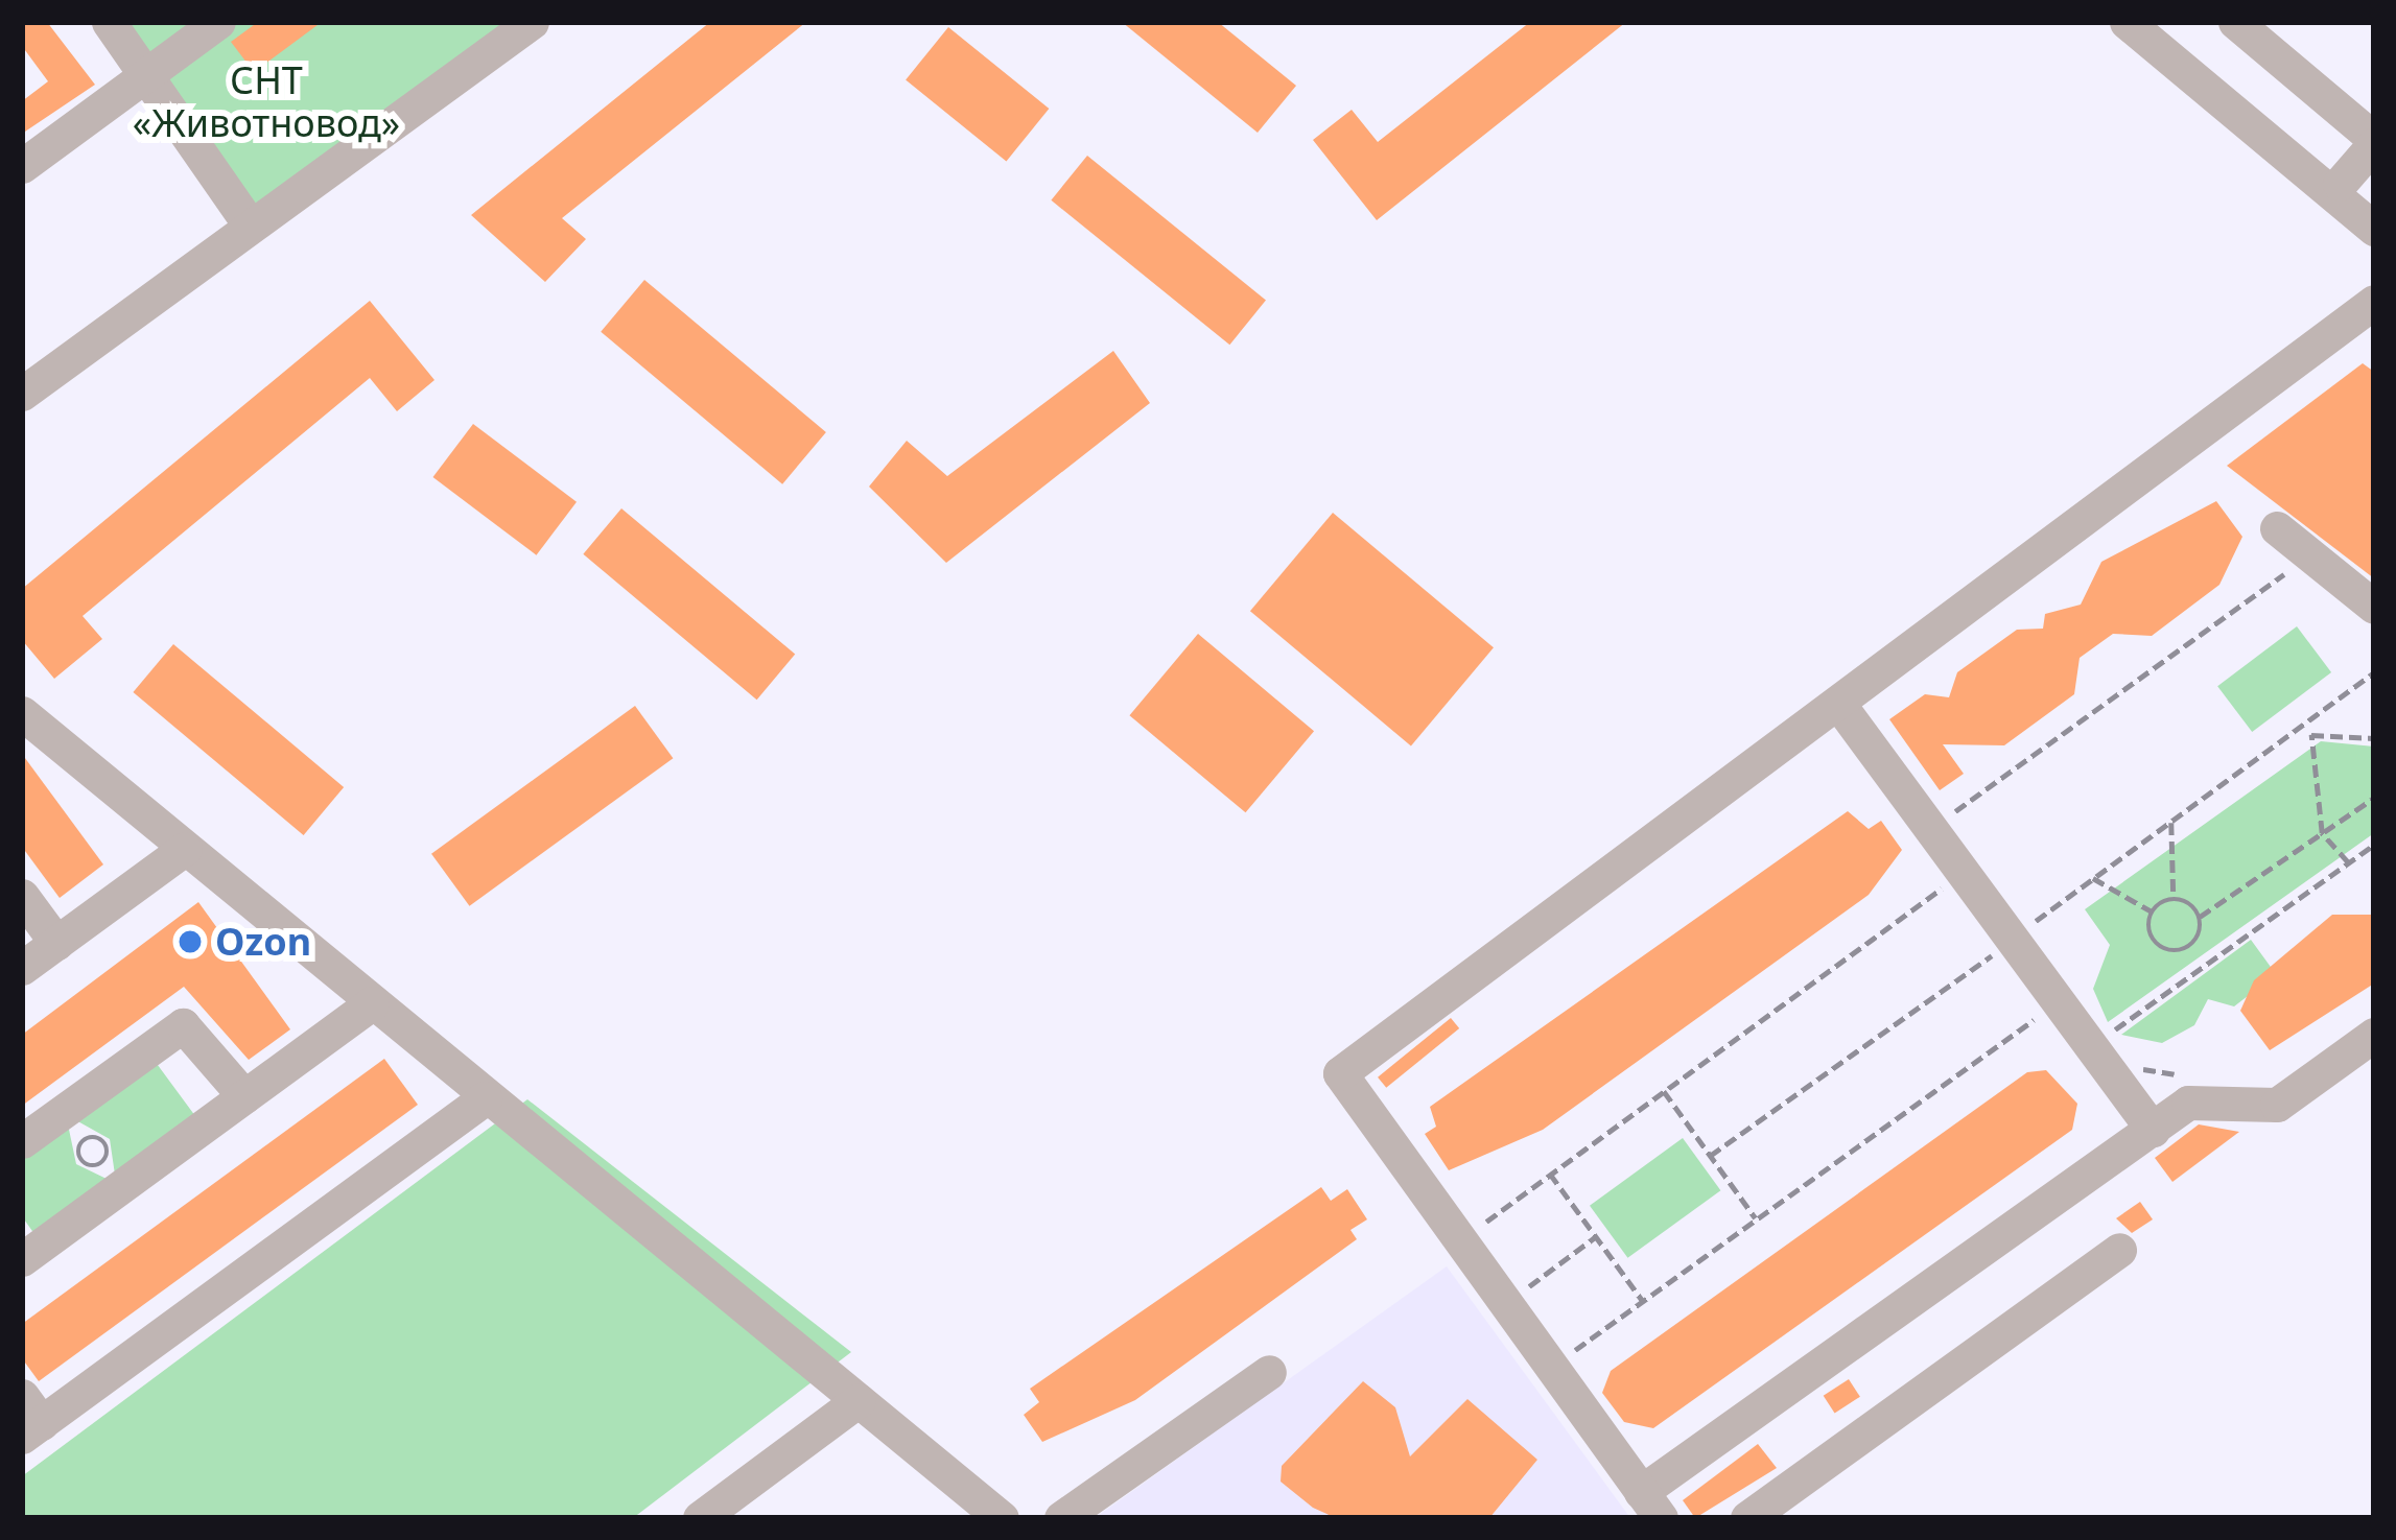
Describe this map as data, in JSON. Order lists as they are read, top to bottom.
{
  "parks": ["СНТ «Животновод»"],
  "places": ["Ozon"]
}
